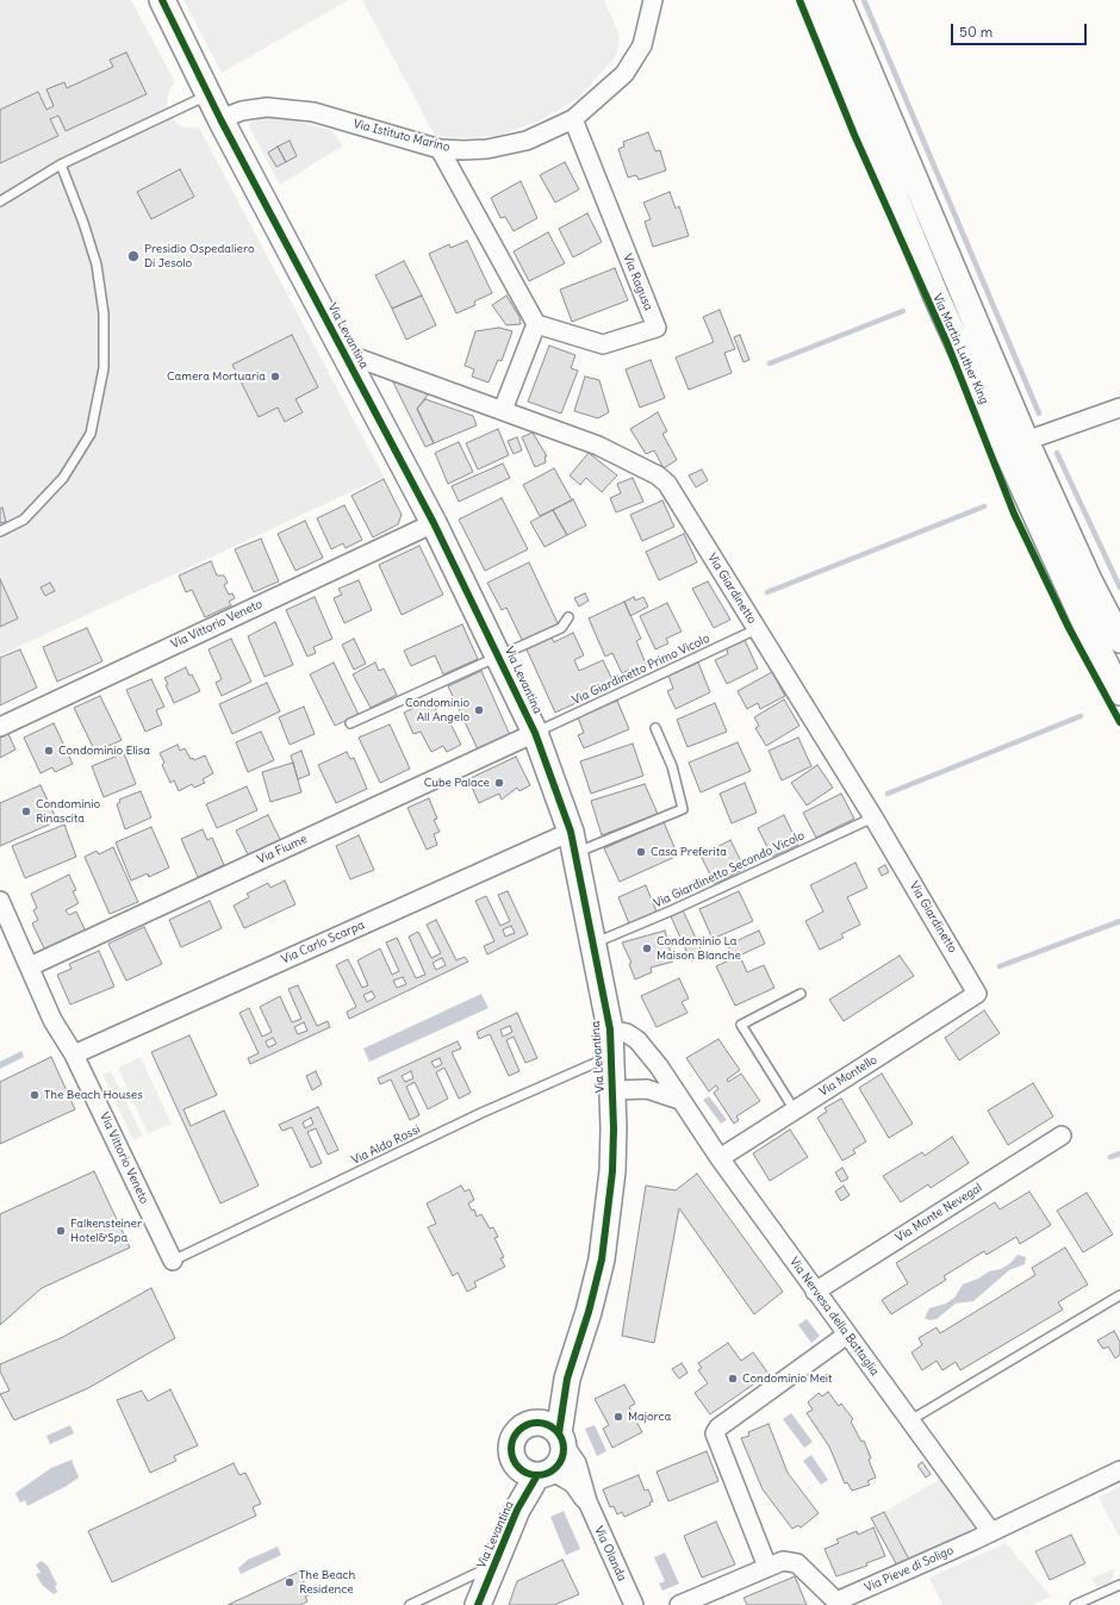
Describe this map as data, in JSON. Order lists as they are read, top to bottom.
{
  "streets": {
    "street": [
      "Via Istituto Marino",
      "Via Ragusa",
      "Via Levantina",
      "Via Martin Luther King",
      "Via Giardinetto",
      "Via Vittorio Veneto",
      "Via Fiume",
      "Via Carlo Scarpa",
      "Via Montello",
      "Via Monte Nevegal",
      "Via Nervesa della Battaglia",
      "Via Olanda",
      "Via Pieve di Soligo"
    ],
    "lane": ["Via Giardinetto Primo Vicolo", "Via Giardinetto Secondo Vicolo", "Via Aldo Rossi"]
  },
  "crossings": [
    ["Via Istituto Marino", "Via Ragusa"],
    ["Via Istituto Marino", "Via Levantina"],
    ["Via Levantina", "Via Giardinetto"],
    ["Via Levantina", "Via Vittorio Veneto"],
    ["Via Levantina", "Via Giardinetto Primo Vicolo"],
    ["Via Levantina", "Via Fiume"],
    ["Via Levantina", "Via Giardinetto Secondo Vicolo"],
    ["Via Levantina", "Via Carlo Scarpa"],
    ["Via Levantina", "Via Aldo Rossi"],
    ["Via Levantina", "Via Nervesa della Battaglia"],
    ["Via Levantina", "Via Olanda"],
    ["Via Giardinetto", "Via Giardinetto Primo Vicolo"],
    ["Via Giardinetto", "Via Giardinetto Secondo Vicolo"],
    ["Via Giardinetto", "Via Montello"],
    ["Via Vittorio Veneto", "Via Fiume"],
    ["Via Vittorio Veneto", "Via Carlo Scarpa"],
    ["Via Vittorio Veneto", "Via Aldo Rossi"],
    ["Via Giardinetto Primo Vicolo", "Via Fiume"],
    ["Via Montello", "Via Nervesa della Battaglia"],
    ["Via Monte Nevegal", "Via Nervesa della Battaglia"],
    ["Via Nervesa della Battaglia", "Via Pieve di Soligo"]
  ],
  "places": [
    "Presidio Ospedaliero Di Jesolo",
    "Camera Mortuaria",
    "Condominio All Angelo",
    "Condominio Elisa",
    "Cube Palace",
    "Condominio Rinascita",
    "Casa Preferita",
    "Condominio La Maison Blanche",
    "The Beach Houses",
    "Falkensteiner Hotel&Spa",
    "Condominio Meit",
    "Majorca",
    "The Beach Residence"
  ],
  "scale_bar": "50 m"
}
